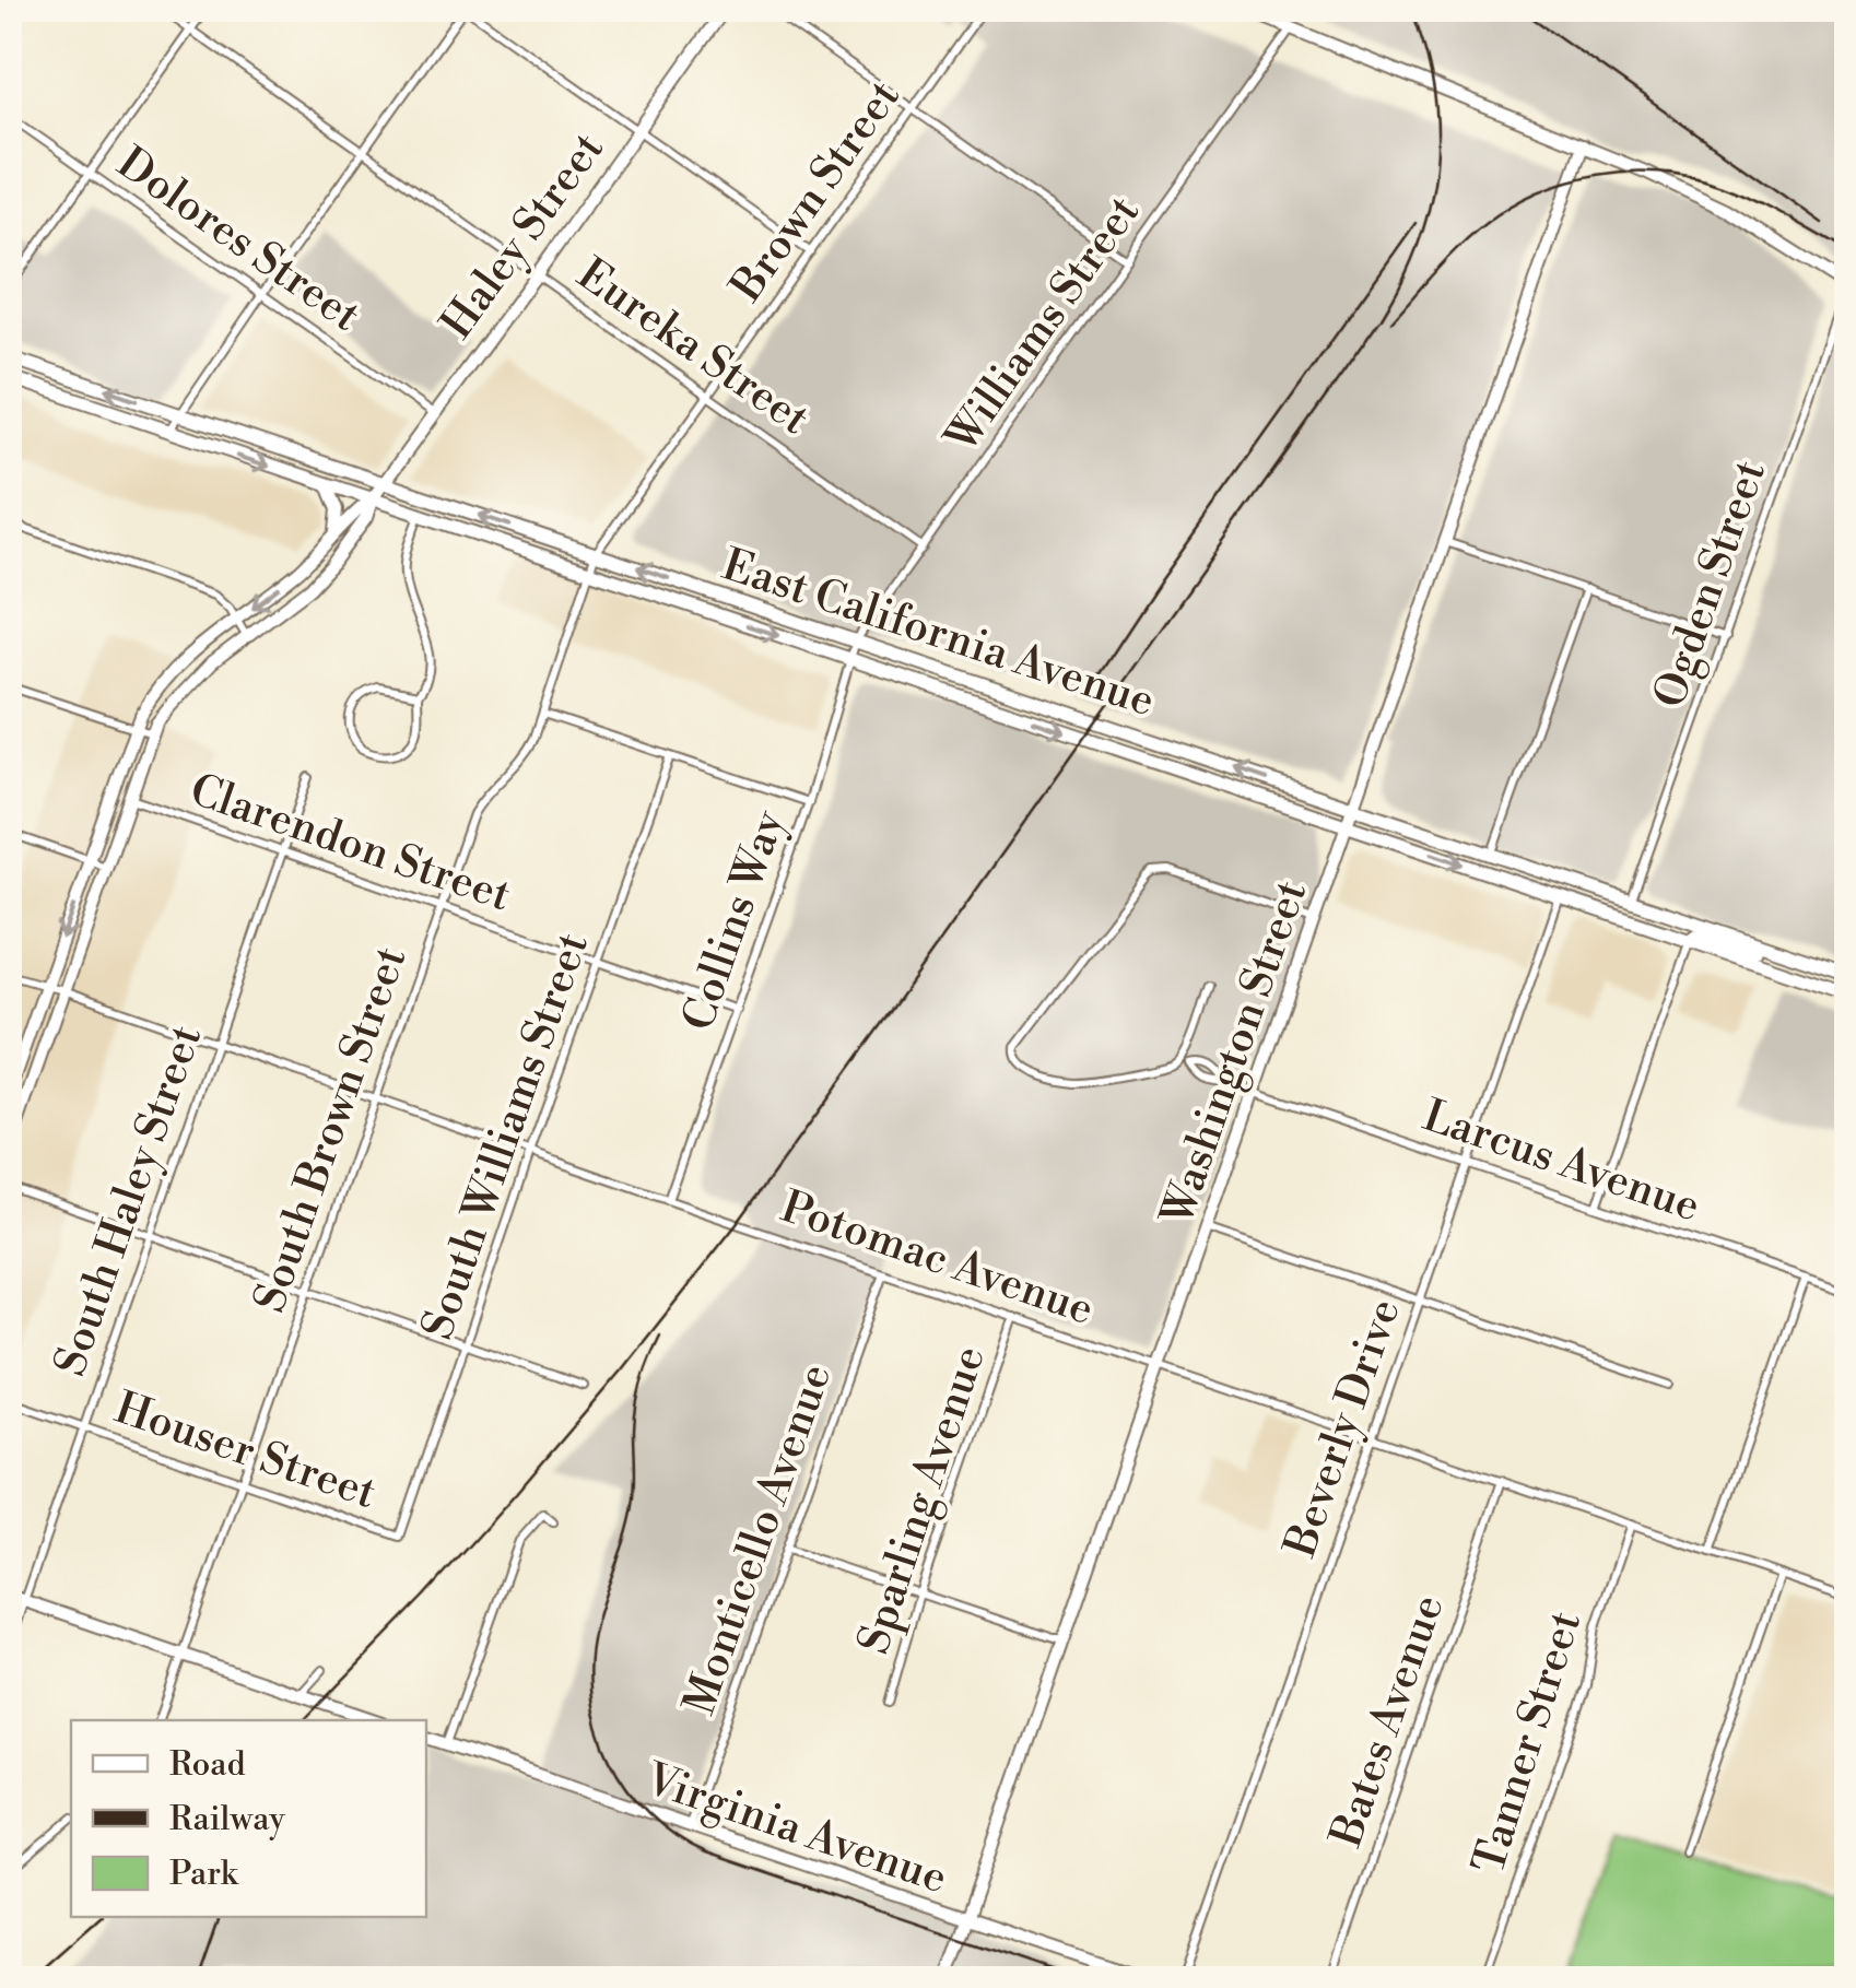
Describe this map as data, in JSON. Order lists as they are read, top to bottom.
{
  "streets": {
    "main road": ["East California Avenue"],
    "street": [
      "Brown Street",
      "Haley Street",
      "Dolores Street",
      "Williams Street",
      "Eureka Street",
      "Ogden Street",
      "Clarendon Street",
      "Collins Way",
      "Washington Street",
      "South Brown Street",
      "South Williams Street",
      "Larcus Avenue",
      "South Haley Street",
      "Potomac Avenue",
      "Beverly Drive",
      "Houser Street",
      "Sparling Avenue",
      "Monticello Avenue",
      "Bates Avenue",
      "Tanner Street",
      "Virginia Avenue"
    ]
  },
  "crossings": [
    ["Brown Street", "Eureka Street"],
    ["Brown Street", "East California Avenue"],
    ["Brown Street", "South Brown Street"],
    ["Haley Street", "Dolores Street"],
    ["Haley Street", "Eureka Street"],
    ["Haley Street", "East California Avenue"],
    ["Williams Street", "Eureka Street"],
    ["Williams Street", "East California Avenue"],
    ["Williams Street", "Collins Way"],
    ["Ogden Street", "East California Avenue"],
    ["East California Avenue", "Collins Way"],
    ["East California Avenue", "Washington Street"],
    ["East California Avenue", "South Brown Street"],
    ["East California Avenue", "Beverly Drive"],
    ["Clarendon Street", "Collins Way"],
    ["Clarendon Street", "South Brown Street"],
    ["Clarendon Street", "South Williams Street"],
    ["Clarendon Street", "South Haley Street"],
    ["Collins Way", "Potomac Avenue"],
    ["Washington Street", "Larcus Avenue"],
    ["Washington Street", "Potomac Avenue"],
    ["Washington Street", "Virginia Avenue"],
    ["South Brown Street", "Potomac Avenue"],
    ["South Brown Street", "Houser Street"],
    ["South Williams Street", "Potomac Avenue"],
    ["South Williams Street", "Houser Street"],
    ["Larcus Avenue", "Beverly Drive"],
    ["South Haley Street", "Potomac Avenue"],
    ["South Haley Street", "Houser Street"],
    ["Potomac Avenue", "Beverly Drive"],
    ["Potomac Avenue", "Sparling Avenue"],
    ["Potomac Avenue", "Monticello Avenue"],
    ["Potomac Avenue", "Bates Avenue"],
    ["Potomac Avenue", "Tanner Street"],
    ["Monticello Avenue", "Virginia Avenue"]
  ],
  "legend": ["Road", "Railway", "Park"]
}
